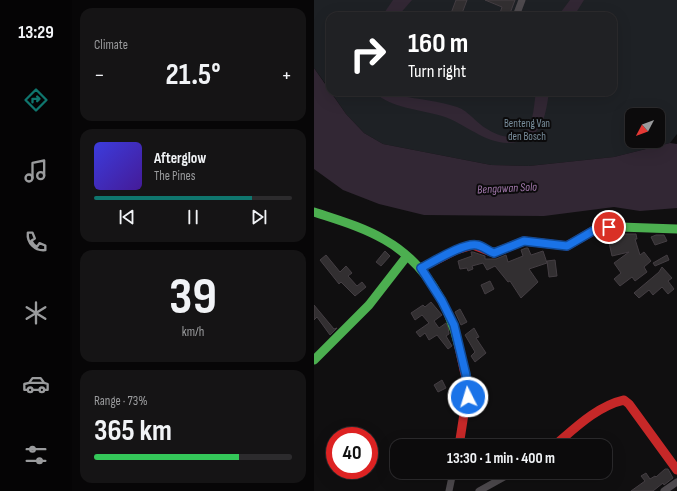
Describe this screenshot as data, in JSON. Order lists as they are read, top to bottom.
{
  "water": ["Bengawan Solo"],
  "parks": ["Benteng Van den Bosch"],
  "north": "bottom left",
  "page": {
    "tabs": "13:29",
    "tile": [
      "Climate",
      ["39", "km/h"],
      ["Range · 73%", "365 km"]
    ],
    "turn": ["160 m", "Turn right"],
    "heat": ["−", "21.5°", "+"],
    "song": ["Afterglow", "The Pines"],
    "limit": "40",
    "trip": "13:30 · 1 min · 400 m"
  }
}
